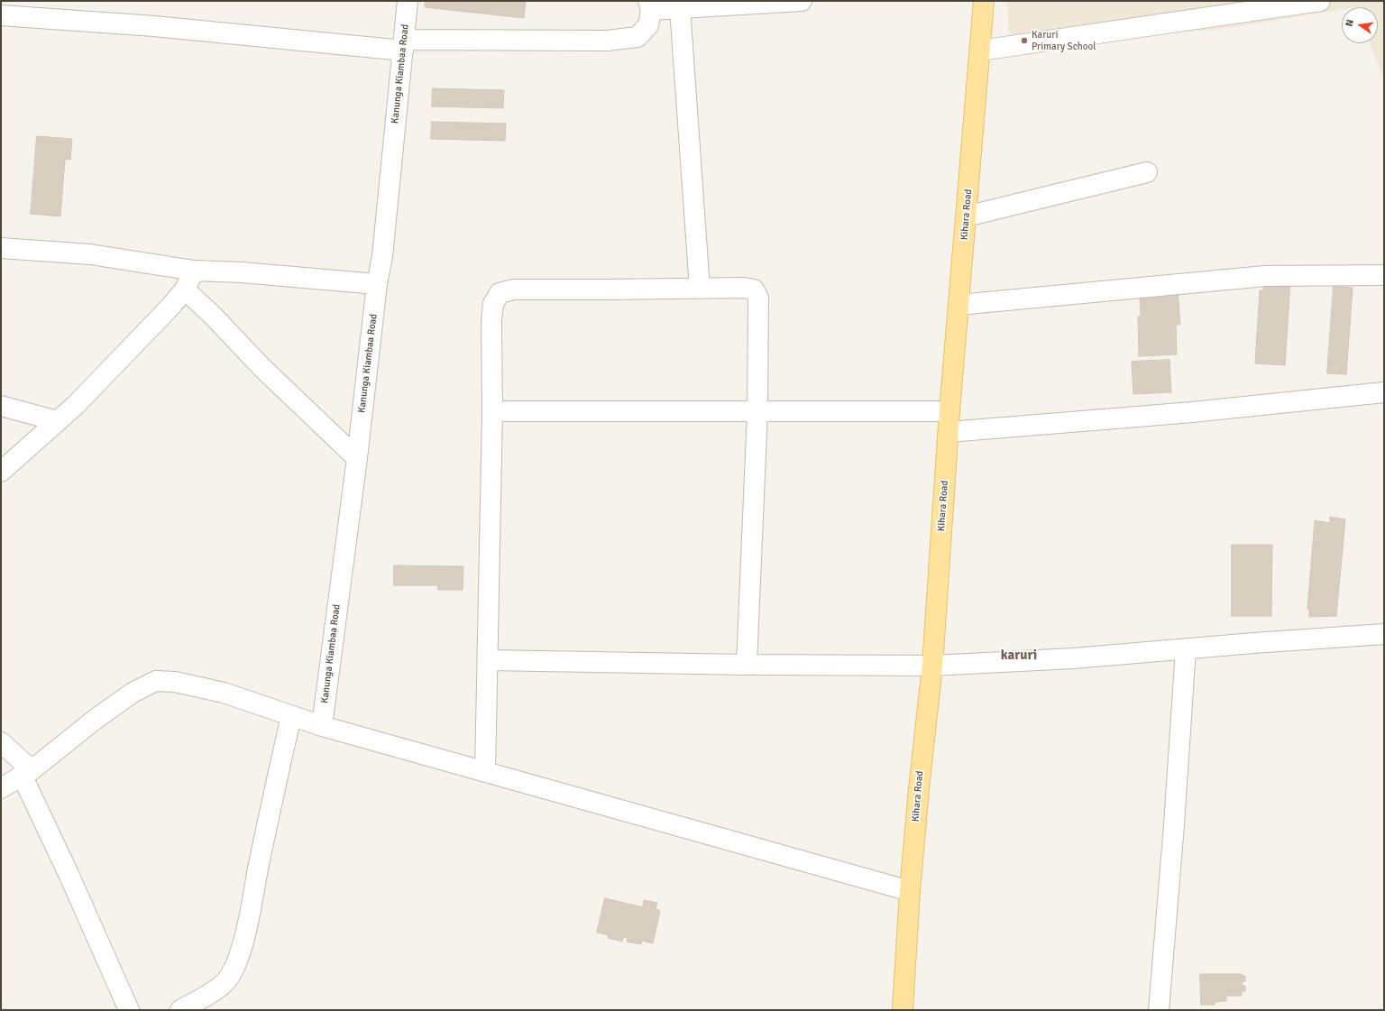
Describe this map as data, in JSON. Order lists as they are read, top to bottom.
{
  "streets": {
    "main road": ["Kihara Road"],
    "street": ["Kanunga Kiambaa Road"]
  },
  "districts": ["karuri"],
  "places": ["Karuri Primary School"],
  "north": "left"
}
